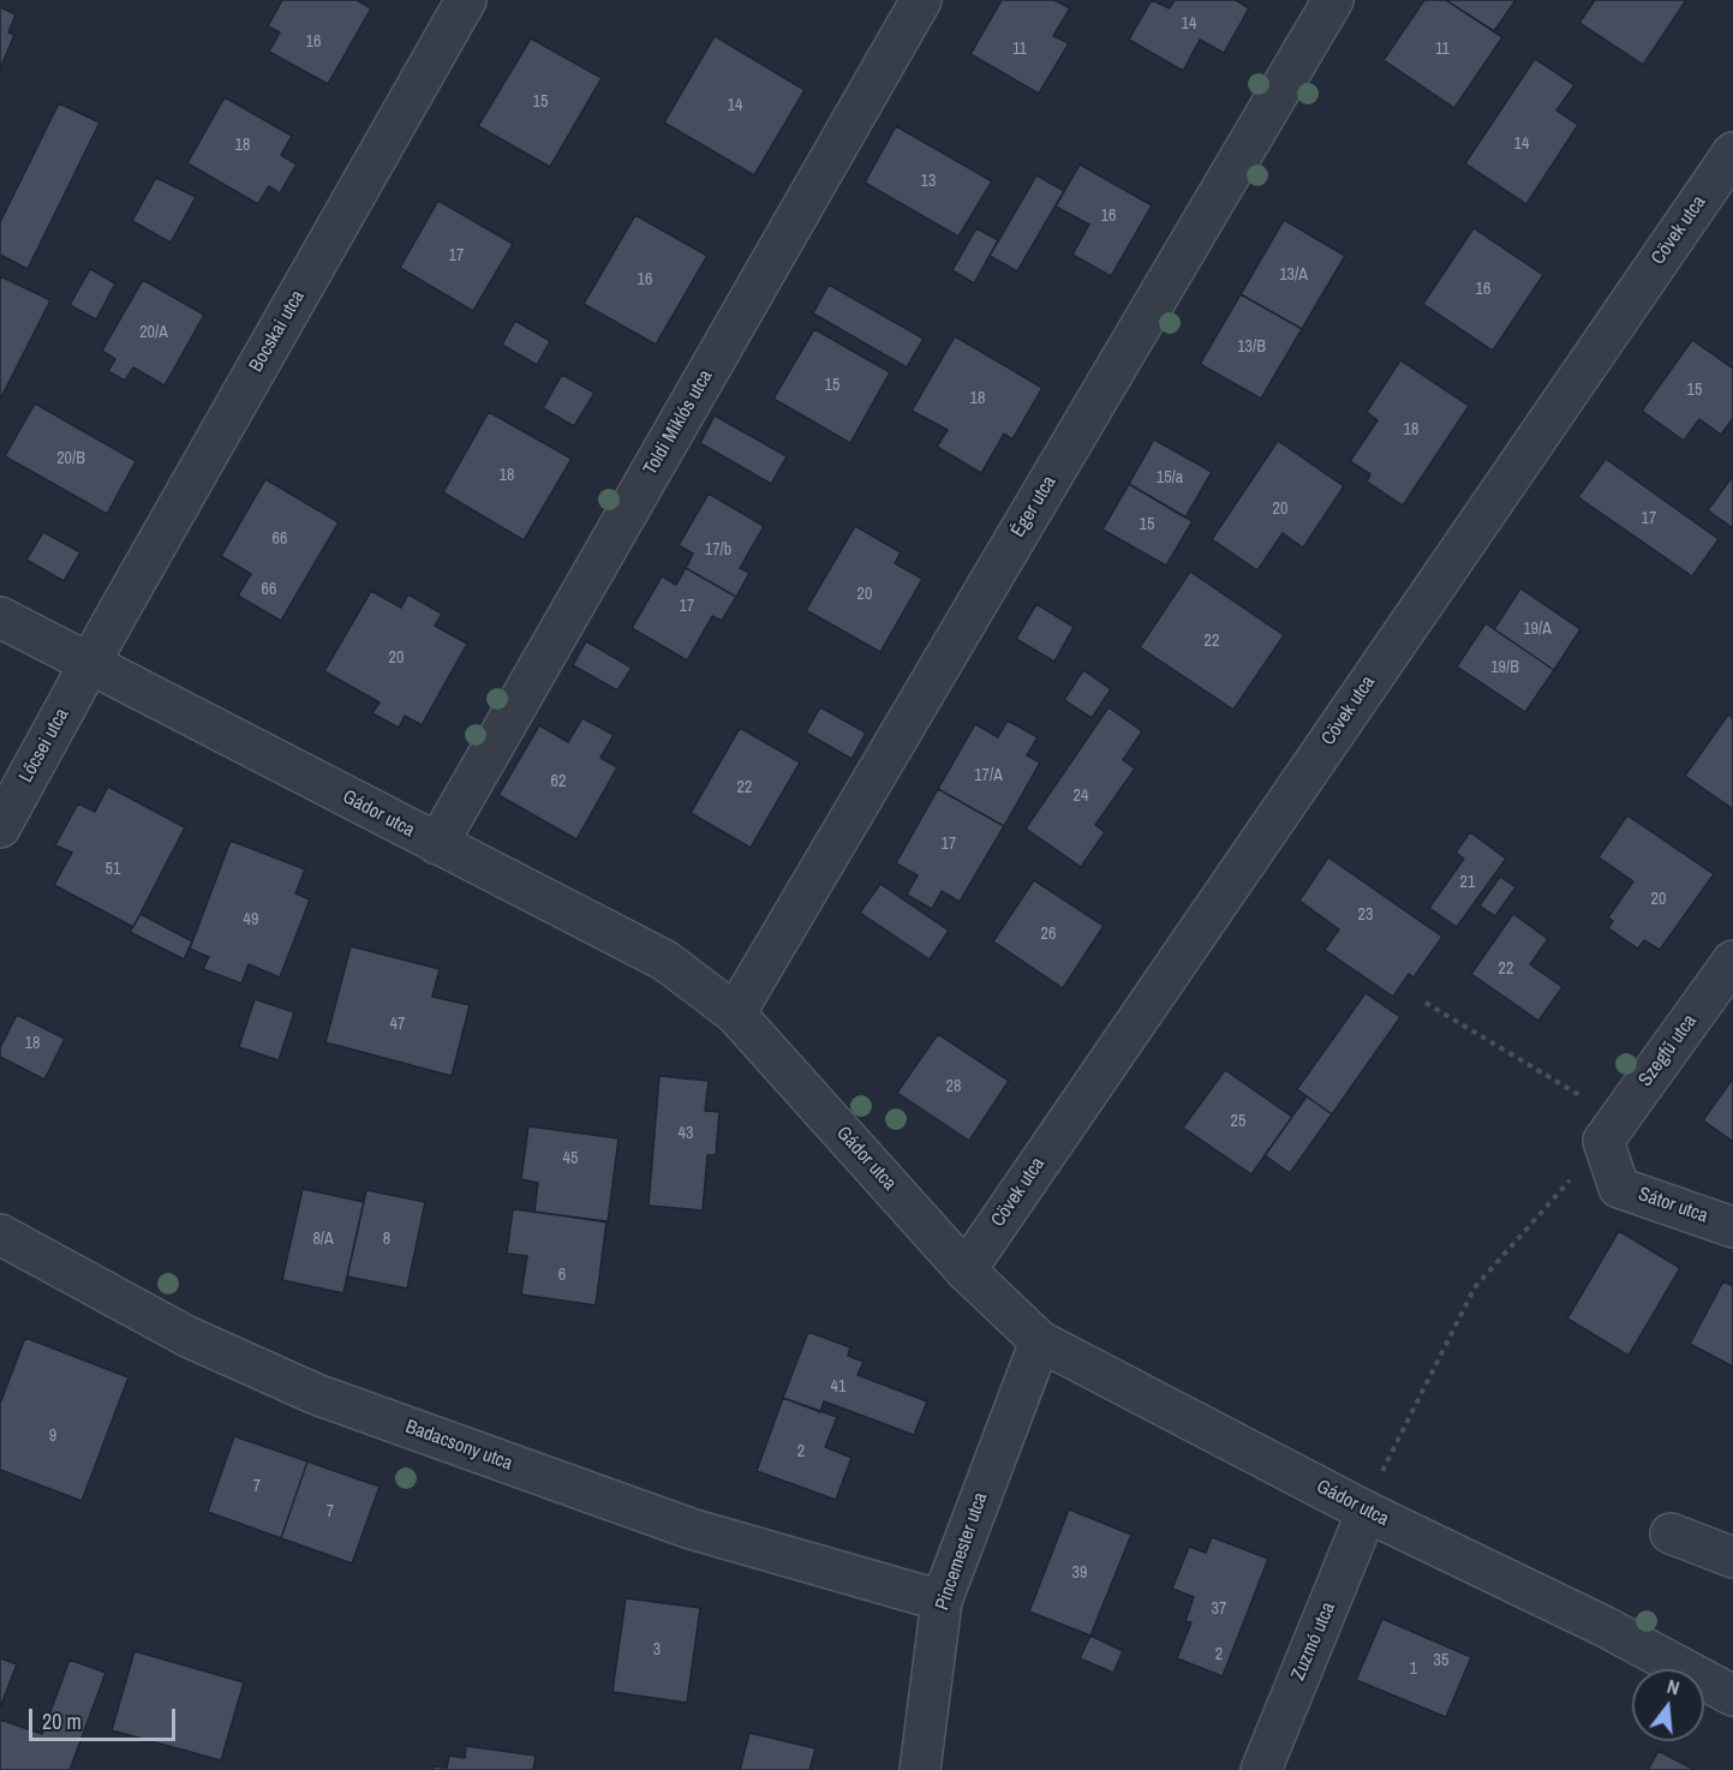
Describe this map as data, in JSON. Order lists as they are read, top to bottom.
{
  "streets": {
    "street": [
      "Cövek utca",
      "Bocskai utca",
      "Toldi Miklós utca",
      "Éger utca",
      "Lőcsei utca",
      "Gádor utca",
      "Szegfű utca",
      "Sátor utca",
      "Badacsony utca",
      "Pincemester utca",
      "Zuzmó utca"
    ]
  },
  "crossings": [
    ["Cövek utca", "Gádor utca"],
    ["Bocskai utca", "Lőcsei utca"],
    ["Bocskai utca", "Gádor utca"],
    ["Toldi Miklós utca", "Gádor utca"],
    ["Éger utca", "Gádor utca"],
    ["Lőcsei utca", "Gádor utca"],
    ["Gádor utca", "Pincemester utca"],
    ["Gádor utca", "Zuzmó utca"],
    ["Szegfű utca", "Sátor utca"],
    ["Badacsony utca", "Pincemester utca"]
  ],
  "house_numbers": [
    "14",
    "16",
    "11",
    "11",
    "15",
    "14",
    "14",
    "18",
    "13",
    "16",
    "17",
    "13/A",
    "16",
    "16",
    "20/A",
    "13/B",
    "15",
    "15",
    "18",
    "18",
    "20/B",
    "18",
    "15/a",
    "20",
    "17",
    "15",
    "66",
    "17/b",
    "66",
    "20",
    "17",
    "19/A",
    "22",
    "20",
    "19/B",
    "17/A",
    "62",
    "22",
    "24",
    "17",
    "51",
    "21",
    "20",
    "23",
    "49",
    "26",
    "22",
    "47",
    "18",
    "28",
    "25",
    "43",
    "45",
    "8/A",
    "8",
    "6",
    "41",
    "9",
    "2",
    "7",
    "7",
    "39",
    "37",
    "3",
    "2",
    "35",
    "1"
  ],
  "scale_bar": "20 m",
  "north": "top"
}
